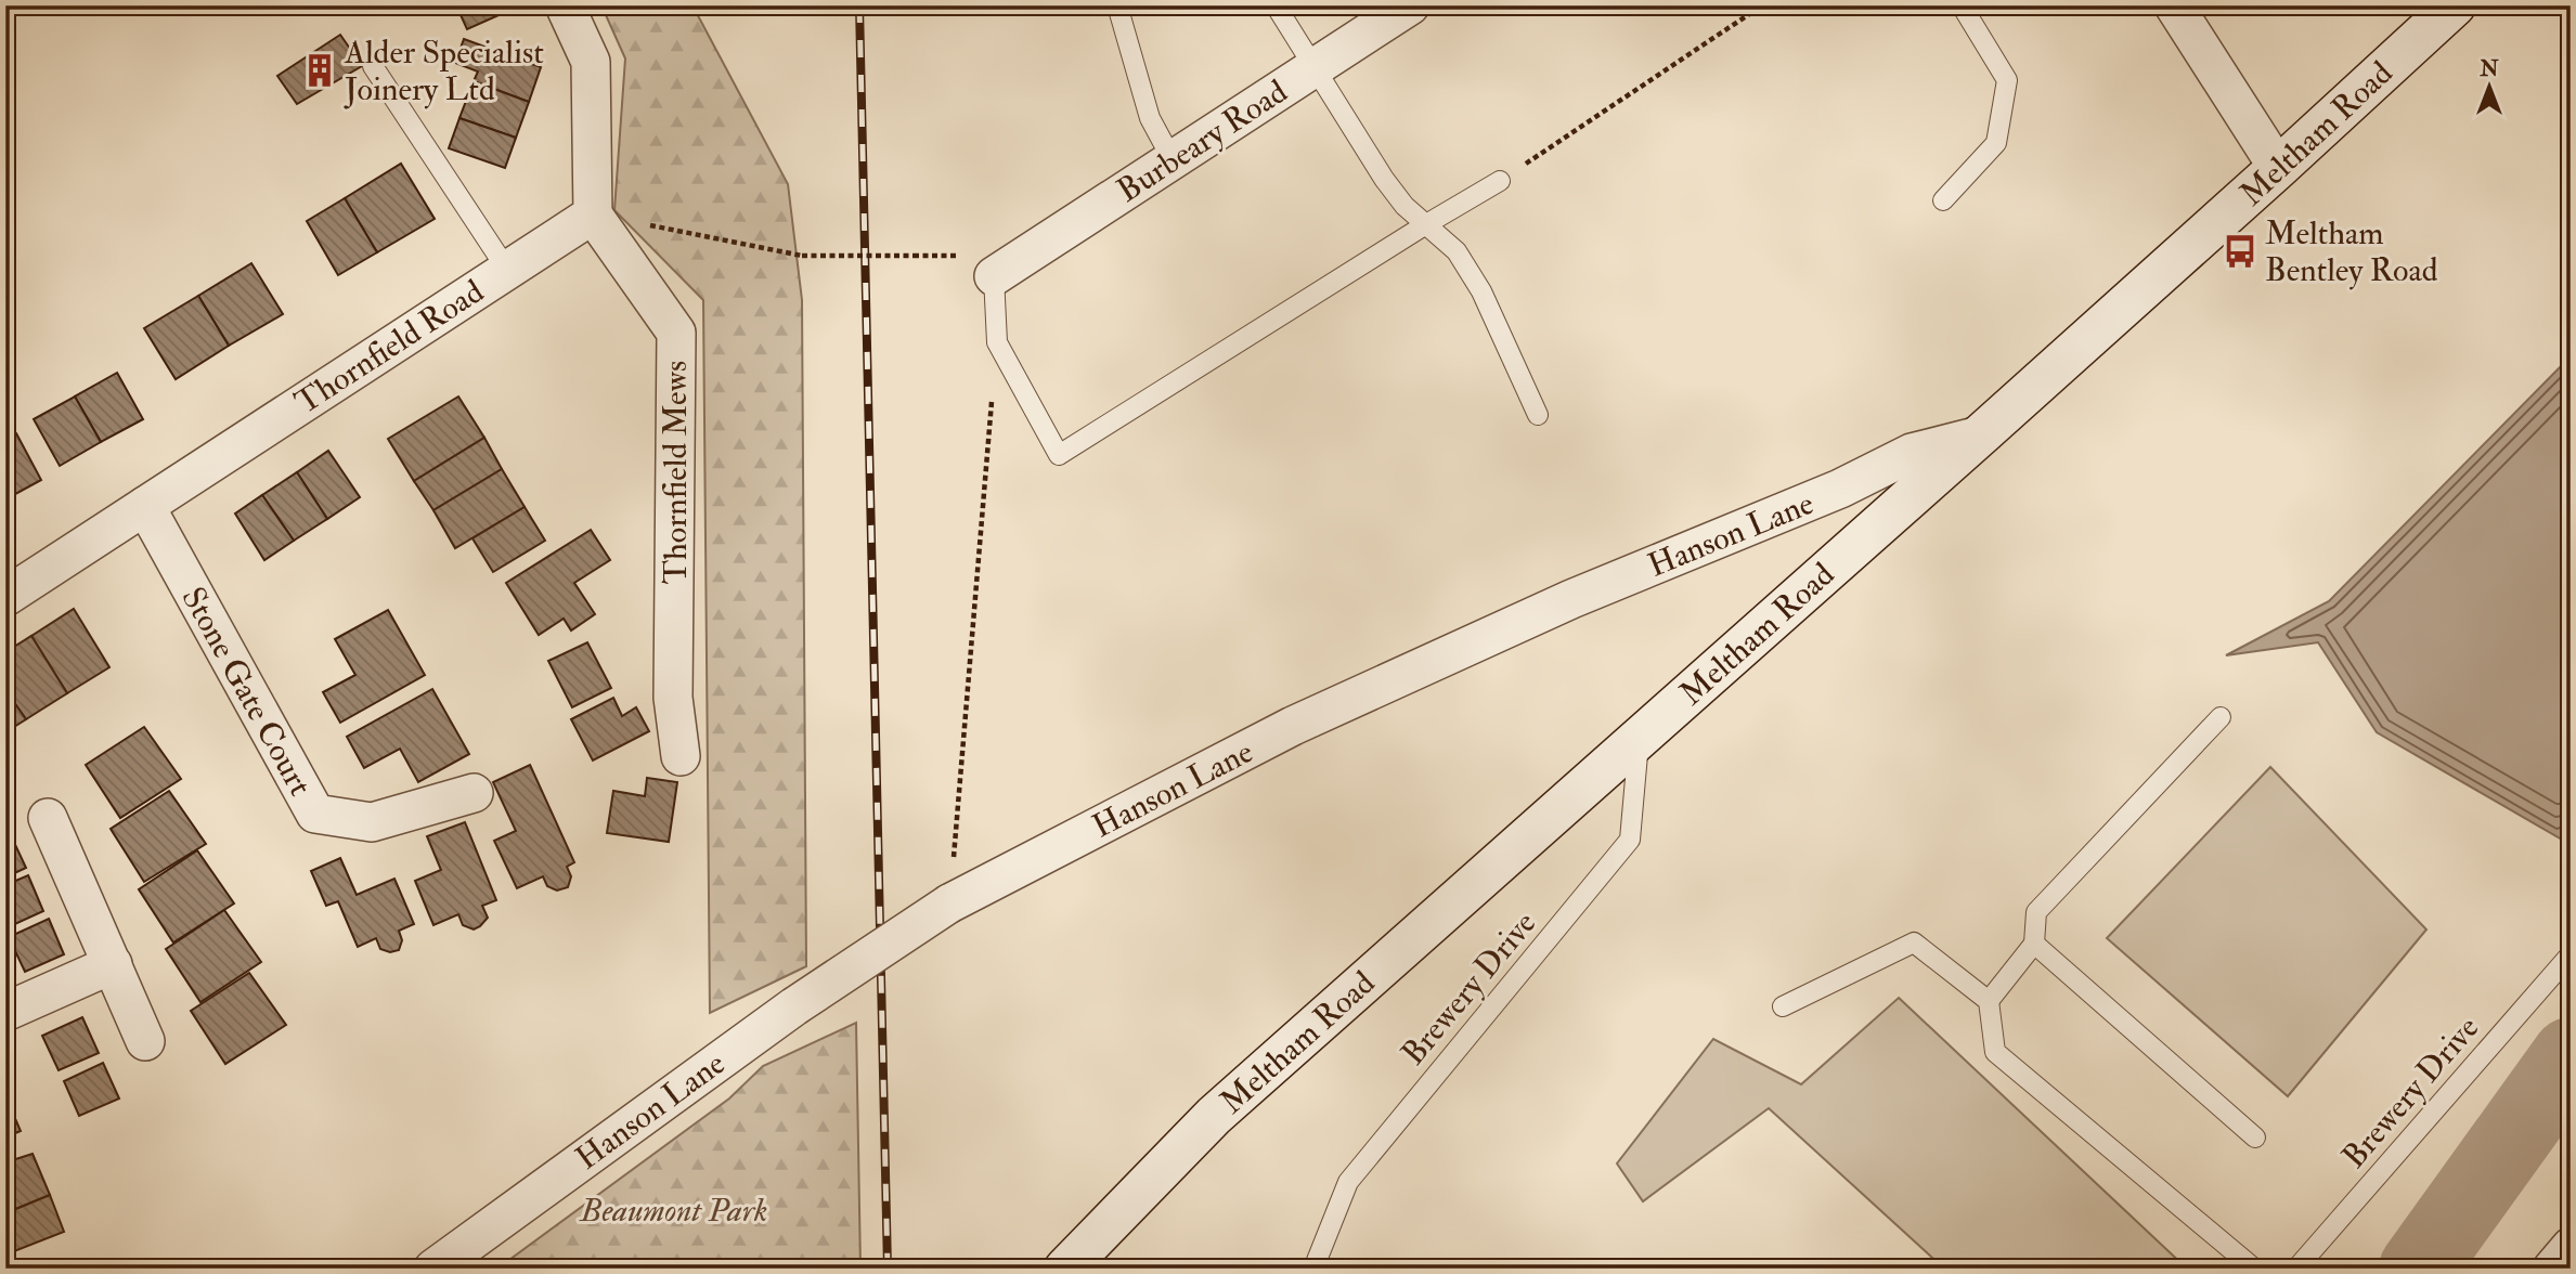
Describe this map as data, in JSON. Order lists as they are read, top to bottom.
{
  "streets": {
    "main road": ["Meltham Road"],
    "street": [
      "Burbeary Road",
      "Thornfield Road",
      "Thornfield Mews",
      "Hanson Lane",
      "Stone Gate Court"
    ],
    "lane": ["Brewery Drive"]
  },
  "crossings": [
    ["Meltham Road", "Hanson Lane"],
    ["Meltham Road", "Brewery Drive"],
    ["Thornfield Road", "Thornfield Mews"],
    ["Thornfield Road", "Stone Gate Court"]
  ],
  "parks": ["Beaumont Park"],
  "places": {
    "building": ["Alder Specialist Joinery Ltd"],
    "bus stop": ["Meltham Bentley Road"]
  },
  "north": "top"
}
